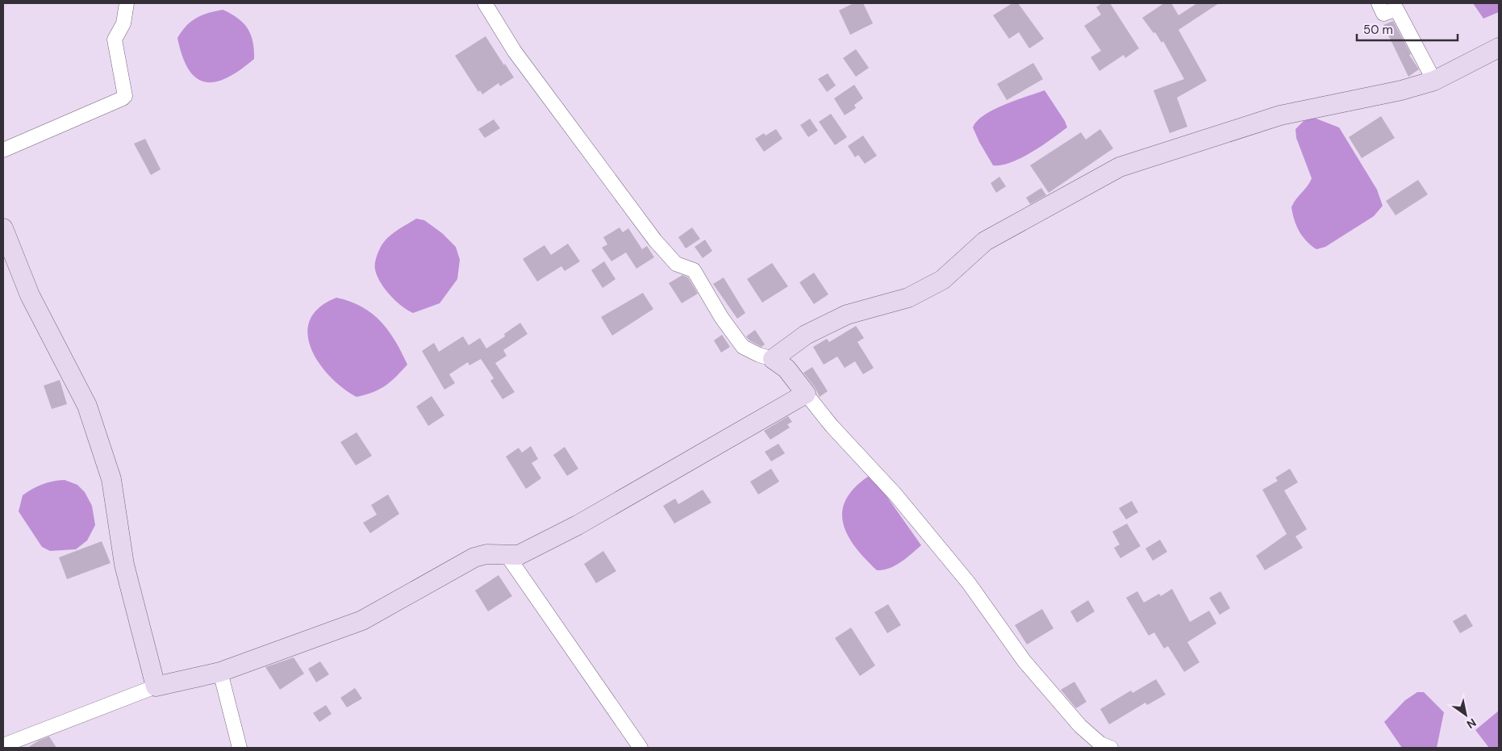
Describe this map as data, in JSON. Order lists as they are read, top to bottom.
{
  "scale_bar": "50 m",
  "north": "bottom right"
}
